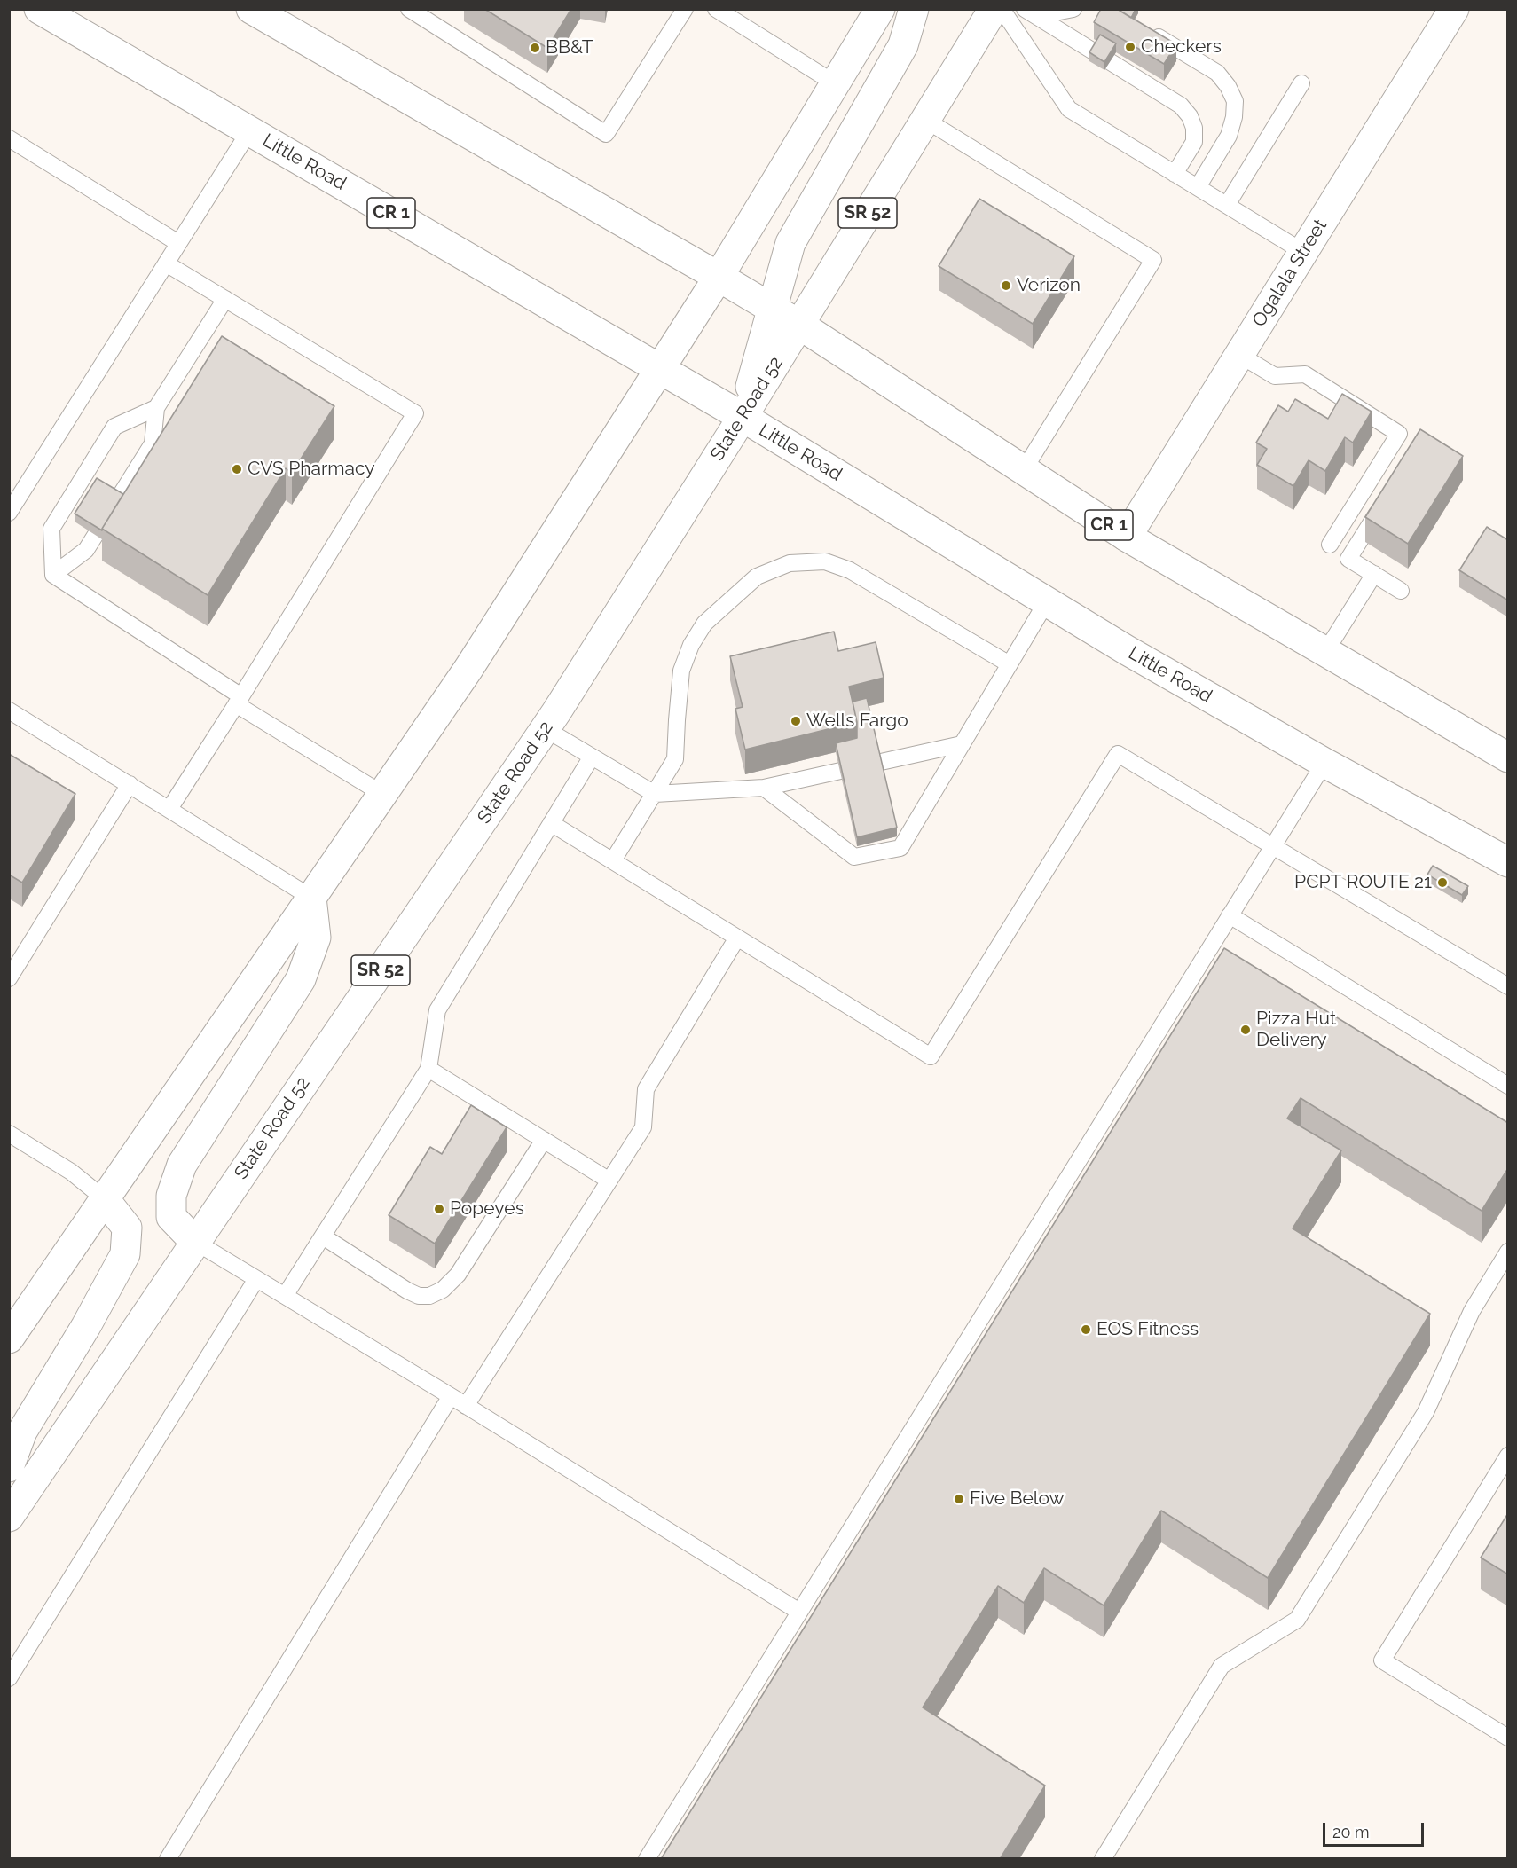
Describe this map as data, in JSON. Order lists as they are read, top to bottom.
{
  "streets": {
    "main road": [
      "Little Road",
      "CR 1",
      "SR 52",
      "Ogalala Street",
      "State Road 52"
    ]
  },
  "crossings": [
    ["Little Road", "State Road 52"],
    ["CR 1", "Ogalala Street"],
    ["CR 1", "State Road 52"]
  ],
  "places": [
    "Checkers",
    "BB&T",
    "Verizon",
    "CVS Pharmacy",
    "Wells Fargo",
    "PCPT ROUTE 21",
    "Pizza Hut Delivery",
    "Popeyes",
    "EOS Fitness",
    "Five Below"
  ],
  "scale_bar": "20 m"
}
